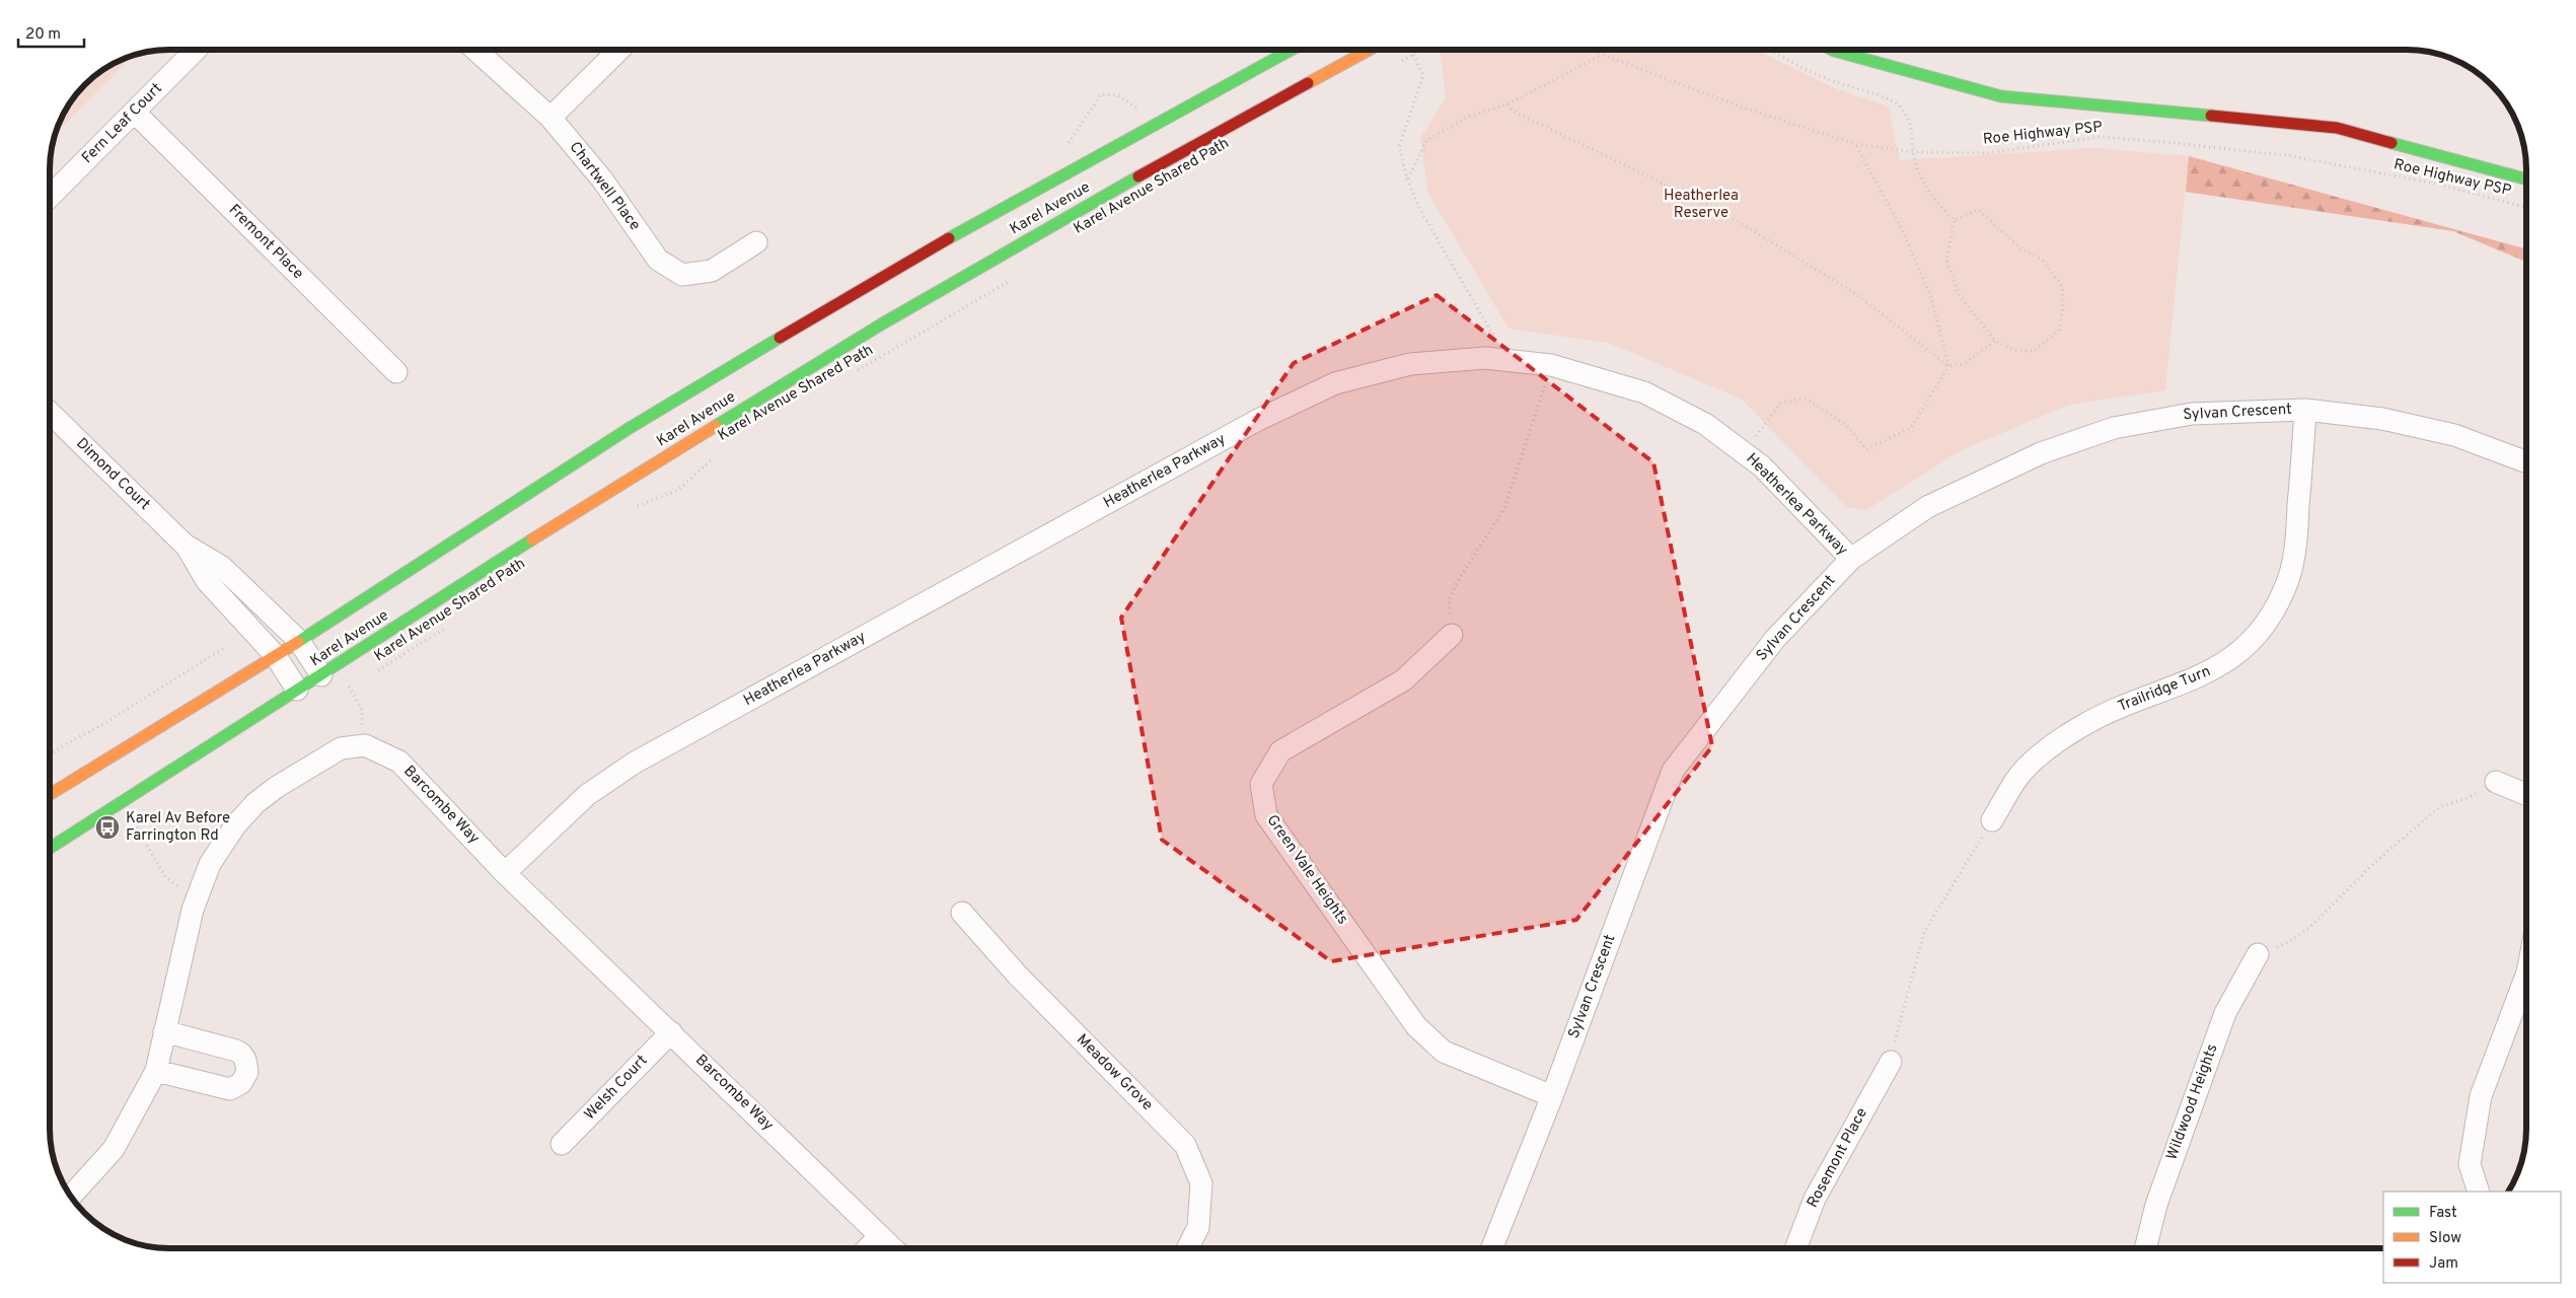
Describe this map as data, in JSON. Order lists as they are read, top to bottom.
{
  "streets": {
    "main road": ["Karel Avenue"],
    "street": [
      "Fern Leaf Court",
      "Chartwell Place",
      "Fremont Place",
      "Sylvan Crescent",
      "Heatherlea Parkway",
      "Dimond Court",
      "Trailridge Turn",
      "Barcombe Way",
      "Green Vale Heights",
      "Meadow Grove",
      "Welsh Court",
      "Wildwood Heights",
      "Rosemont Place"
    ],
    "path": ["Roe Highway PSP", "Karel Avenue Shared Path"]
  },
  "crossings": [
    ["Fern Leaf Court", "Fremont Place"],
    ["Karel Avenue", "Dimond Court"],
    ["Sylvan Crescent", "Heatherlea Parkway"],
    ["Sylvan Crescent", "Trailridge Turn"],
    ["Sylvan Crescent", "Green Vale Heights"],
    ["Heatherlea Parkway", "Barcombe Way"],
    ["Barcombe Way", "Welsh Court"]
  ],
  "parks": ["Heatherlea Reserve"],
  "places": {
    "bus stop": ["Karel Av Before Farrington Rd"]
  },
  "legend": ["Fast", "Slow", "Jam"],
  "scale_bar": "20 m"
}
